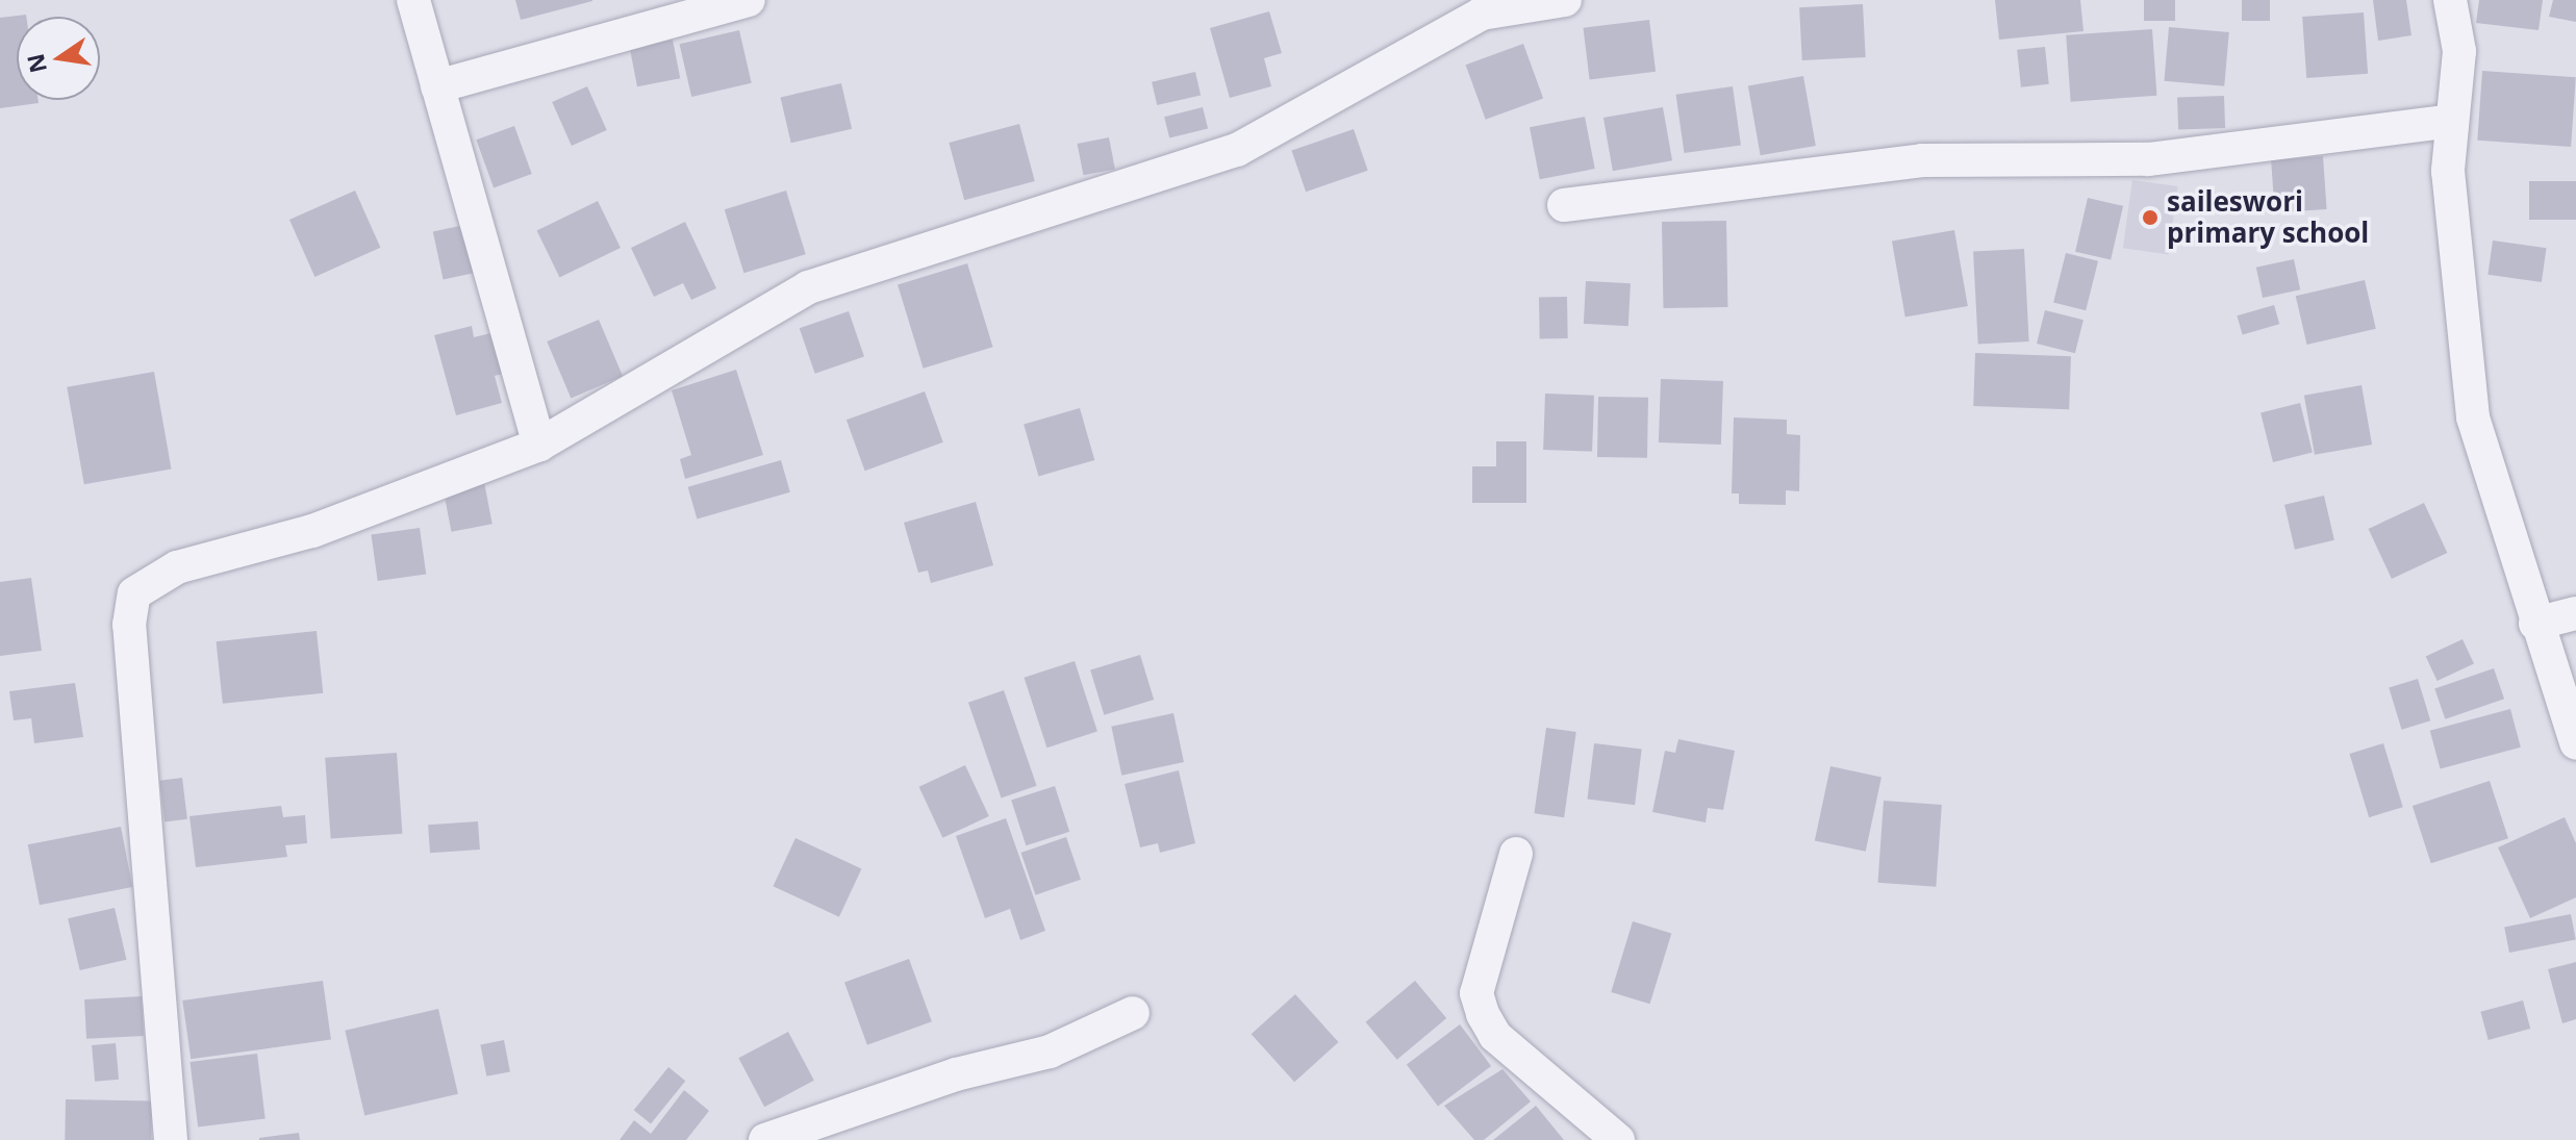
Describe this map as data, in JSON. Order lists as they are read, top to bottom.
{
  "places": ["saileswori primary school"],
  "north": "left"
}
